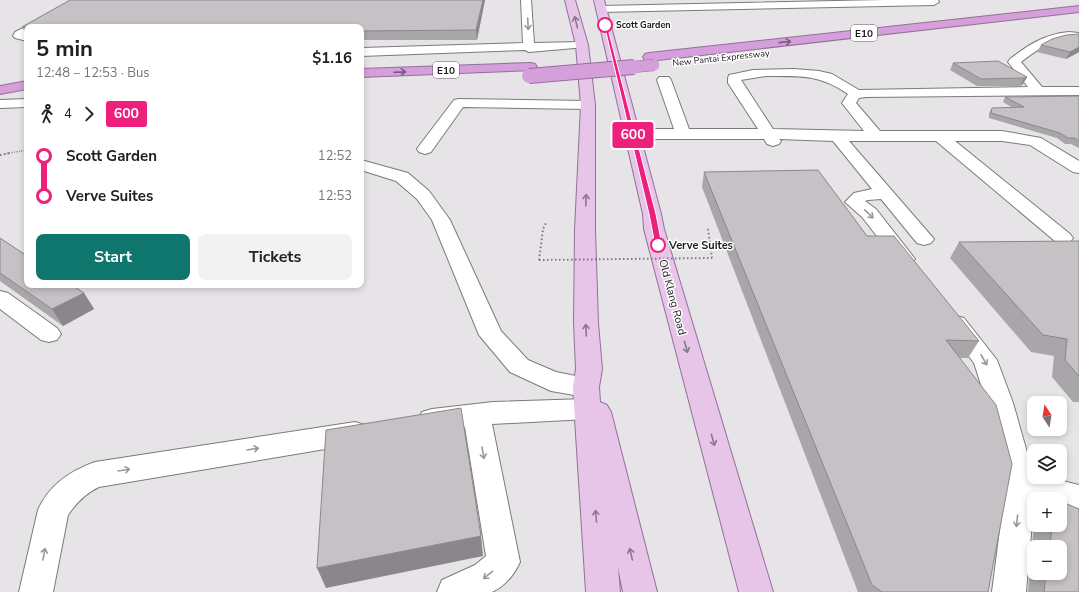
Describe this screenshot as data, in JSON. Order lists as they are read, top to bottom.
{
  "streets": {
    "highway": ["E10", "New Pantai Expressway"],
    "main road": ["Old Klang Road"]
  },
  "places": ["Scott Garden", "Verve Suites"],
  "lines": ["bus line 600"],
  "north": "top",
  "page": {
    "on_map": "600",
    "heading": ["5 min", "12:48 – 12:53 · Bus", "$1.16"],
    "legs": ["4", "600"],
    "list": [
      {
        "name": "Scott Garden",
        "value": "12:52"
      },
      {
        "name": "Verve Suites",
        "value": "12:53"
      }
    ],
    "buttons": ["Start", "Tickets"],
    "map_buttons": ["+", "−"]
  }
}
